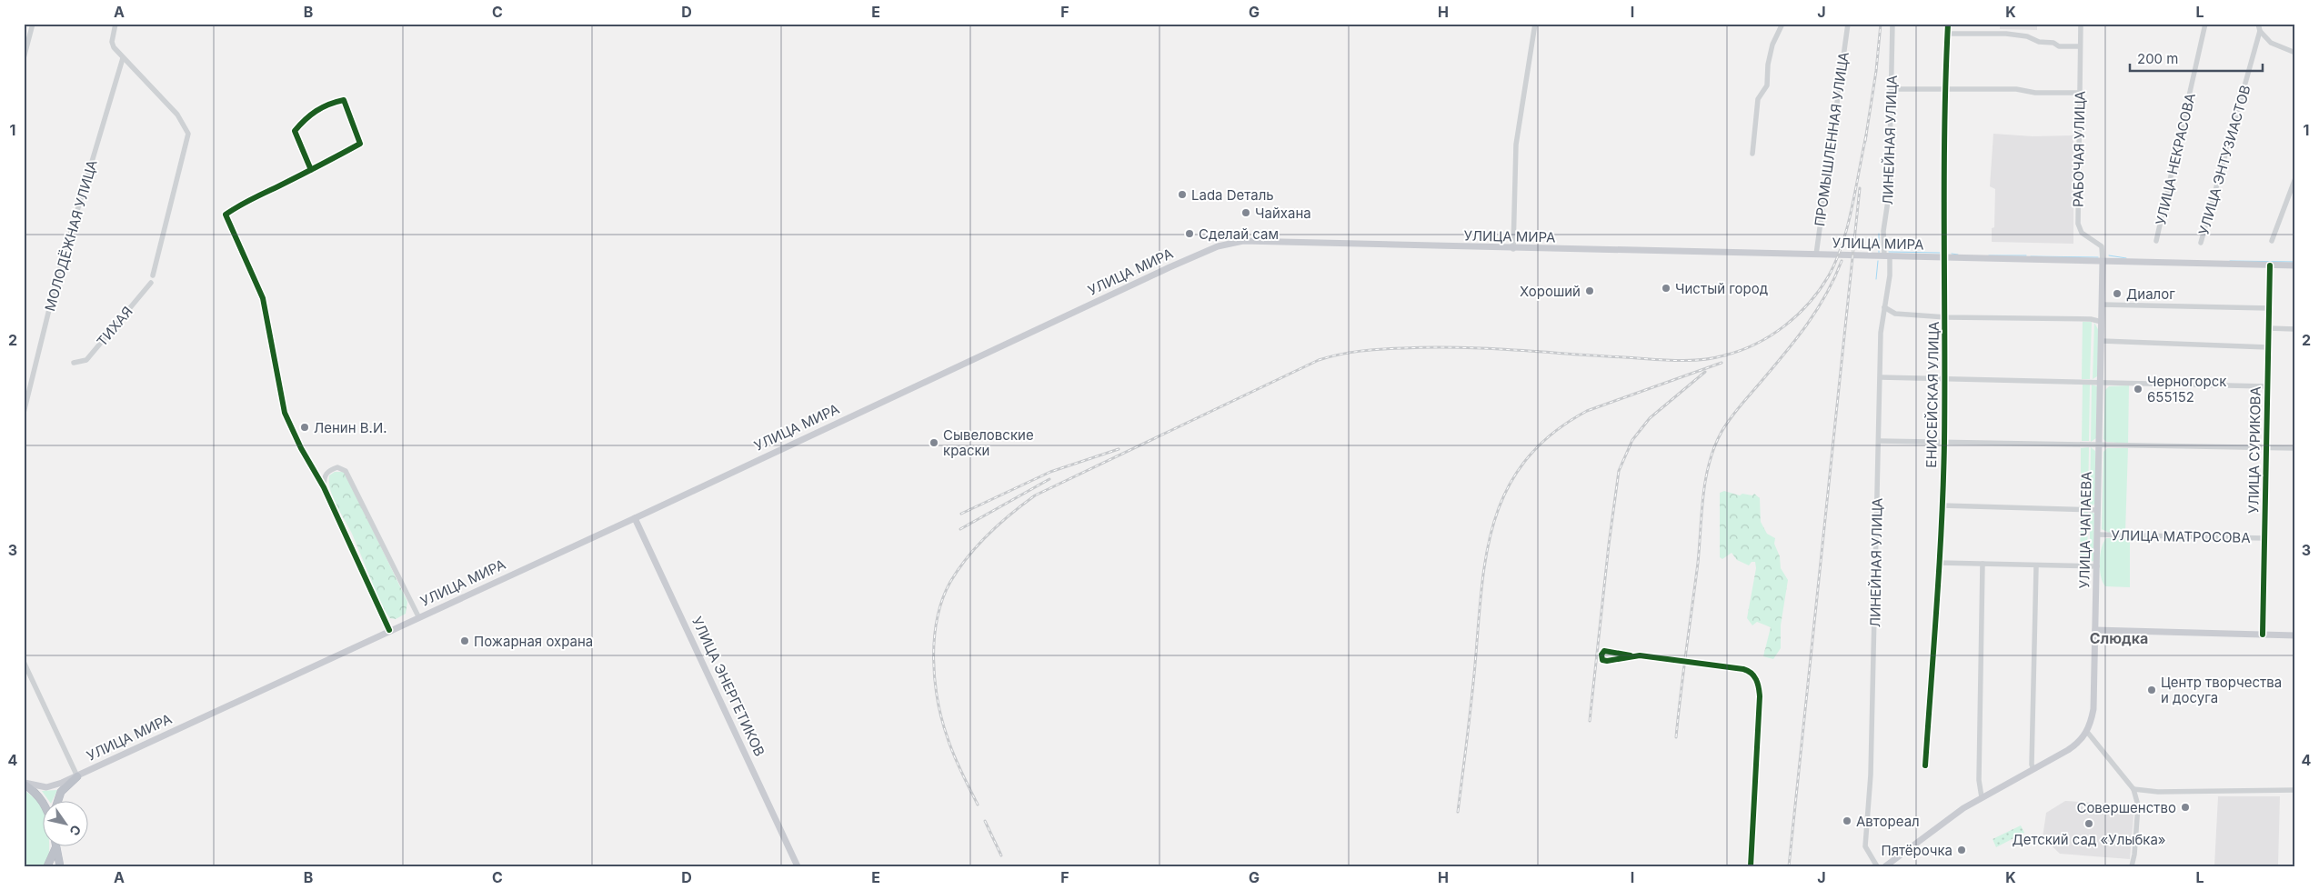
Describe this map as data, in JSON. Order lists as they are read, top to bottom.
{
  "streets": {
    "main road": ["УЛИЦА МИРА", "УЛИЦА ЧАПАЕВА", "УЛИЦА ЭНЕРГЕТИКОВ"],
    "street": [
      "ПРОМЫШЛЕННАЯ УЛИЦА",
      "ЛИНЕЙНАЯ УЛИЦА",
      "РАБОЧАЯ УЛИЦА",
      "УЛИЦА НЕКРАСОВА",
      "УЛИЦА ЭНТУЗИАСТОВ",
      "МОЛОДЁЖНАЯ УЛИЦА",
      "ТИХАЯ",
      "ЕНИСЕЙСКАЯ УЛИЦА",
      "УЛИЦА СУРИКОВА",
      "УЛИЦА МАТРОСОВА"
    ]
  },
  "crossings": [
    ["ПРОМЫШЛЕННАЯ УЛИЦА", "УЛИЦА МИРА"],
    ["ЛИНЕЙНАЯ УЛИЦА", "УЛИЦА МИРА"],
    ["УЛИЦА МИРА", "ЕНИСЕЙСКАЯ УЛИЦА"],
    ["УЛИЦА МИРА", "УЛИЦА СУРИКОВА"],
    ["УЛИЦА МИРА", "УЛИЦА ЧАПАЕВА"],
    ["УЛИЦА МИРА", "УЛИЦА ЭНЕРГЕТИКОВ"],
    ["УЛИЦА СУРИКОВА", "УЛИЦА МАТРОСОВА"],
    ["УЛИЦА ЧАПАЕВА", "УЛИЦА МАТРОСОВА"]
  ],
  "districts": ["Слюдка"],
  "places": [
    "Lada Dеталь",
    "Чайхана",
    "Сделай сам",
    "Чистый город",
    "Хороший",
    "Диалог",
    "Черногорск 655152",
    "Ленин В.И.",
    "Сывеловские краски",
    "Пожарная охрана",
    "Центр творчества и досуга",
    "Совершенство",
    "Автореал",
    "Детский сад «Улыбка»",
    "Пятёрочка"
  ],
  "scale_bar": "200 m",
  "north": "bottom right",
  "grid": {
    "columns": [
      "A",
      "B",
      "C",
      "D",
      "E",
      "F",
      "G",
      "H",
      "I",
      "J",
      "K",
      "L"
    ],
    "rows": [
      "1",
      "2",
      "3",
      "4"
    ]
  }
}
